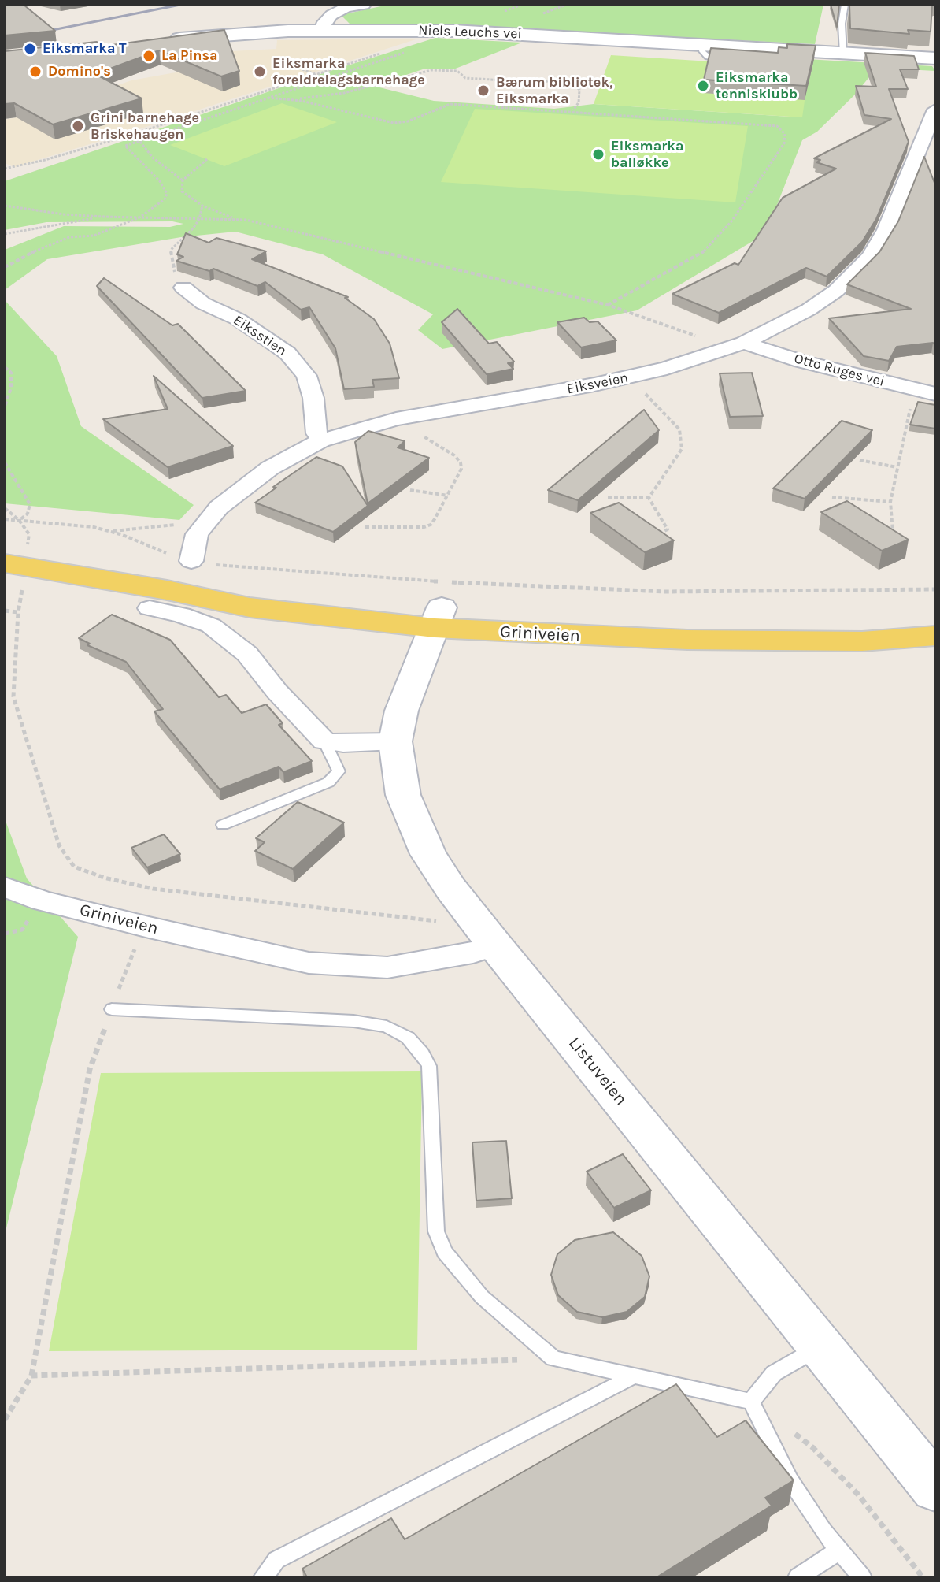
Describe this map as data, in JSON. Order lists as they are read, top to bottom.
{
  "streets": {
    "main road": ["Griniveien"],
    "street": [
      "Niels Leuchs vei",
      "Eiksstien",
      "Otto Ruges vei",
      "Eiksveien",
      "Listuveien"
    ]
  },
  "crossings": [
    ["Eiksstien", "Eiksveien"],
    ["Otto Ruges vei", "Eiksveien"],
    ["Griniveien", "Listuveien"]
  ],
  "places": [
    "Eiksmarka T",
    "La Pinsa",
    "Domino's",
    "Eiksmarka foreldrelagsbarnehage",
    "Eiksmarka tennisklubb",
    "Bærum bibliotek, Eiksmarka",
    "Grini barnehage Briskehaugen",
    "Eiksmarka balløkke"
  ]
}
